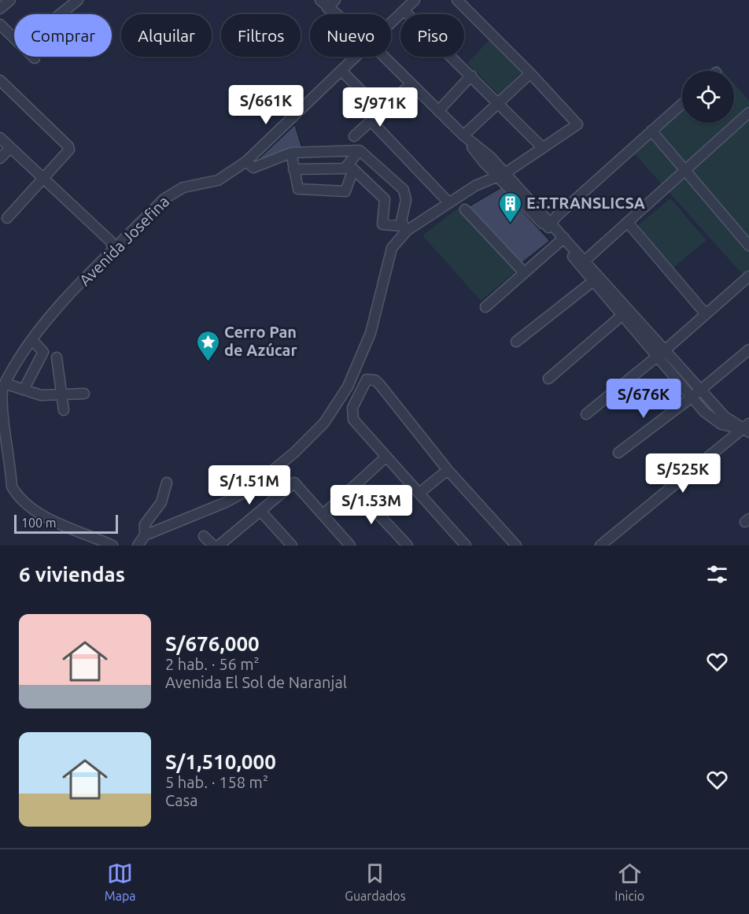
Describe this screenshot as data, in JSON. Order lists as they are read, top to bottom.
{
  "streets": {
    "street": ["Avenida Josefina"]
  },
  "places": {
    "building": ["E.T.TRANSLICSA"],
    "place": ["Cerro Pan de Azúcar"]
  },
  "scale_bar": "100 m",
  "page": {
    "chip": [
      "Comprar",
      "Alquilar",
      "Filtros",
      "Nuevo",
      "Piso"
    ],
    "price": [
      "S/661K",
      "S/971K",
      "S/676K",
      "S/525K",
      "S/1.51M",
      "S/1.53M"
    ],
    "scale": "100 m",
    "heading": "6 viviendas",
    "list": [
      {
        "name": "S/676,000",
        "note": "2 hab. · 56 m² · Avenida El Sol de Naranjal"
      },
      {
        "name": "S/1,510,000",
        "note": "5 hab. · 158 m² · Casa"
      }
    ],
    "tabs": ["Mapa", "Guardados", "Inicio"]
  }
}
